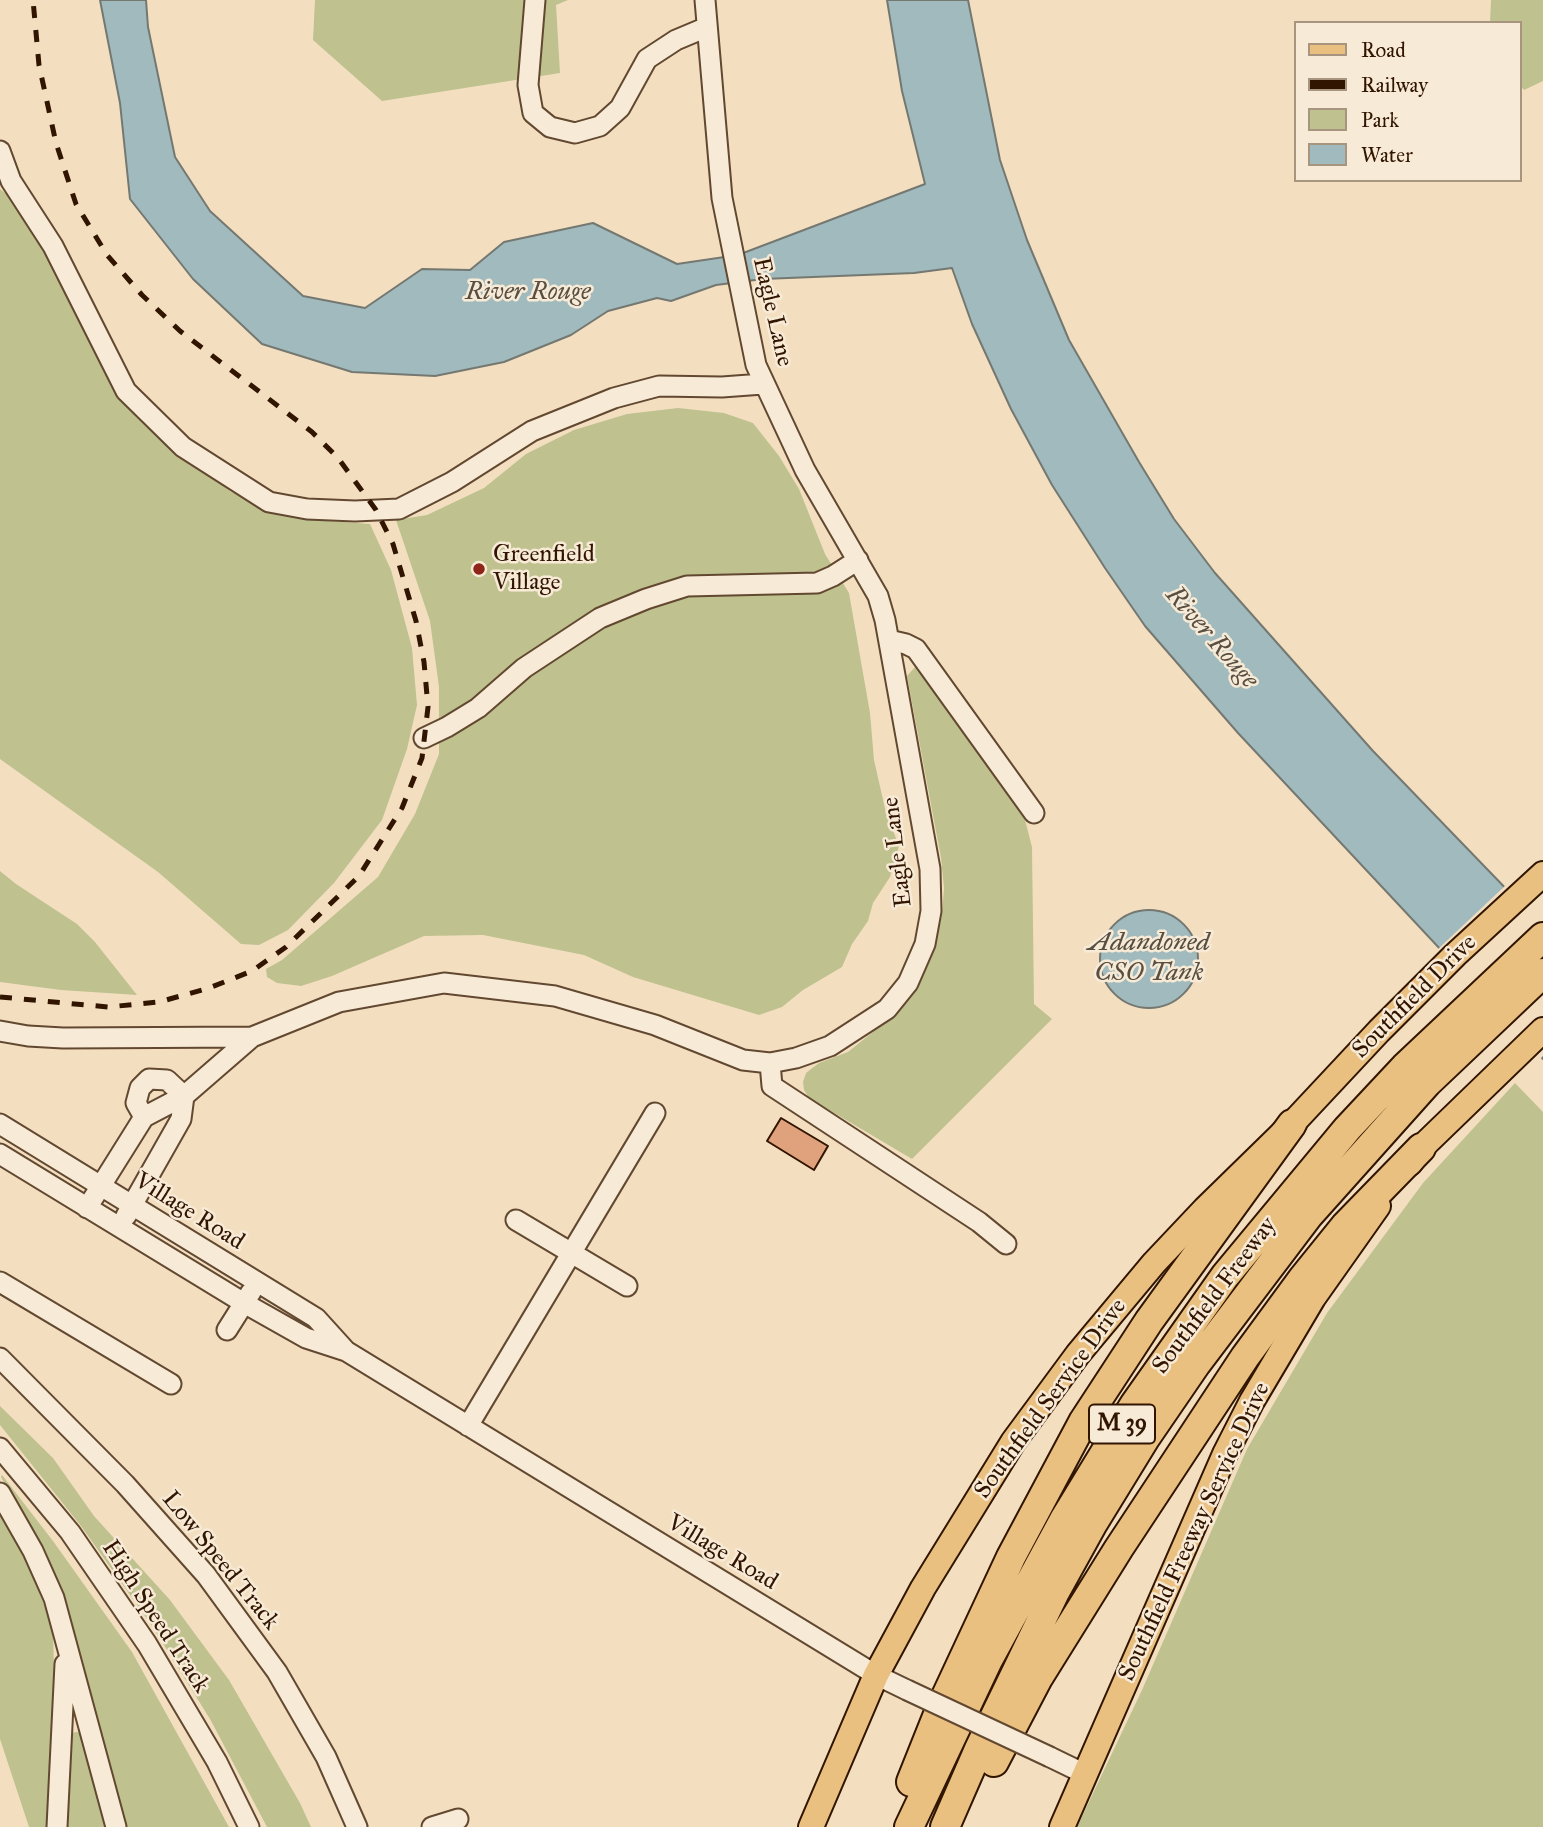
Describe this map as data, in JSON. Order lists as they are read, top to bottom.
{
  "streets": {
    "highway": ["Southfield Freeway", "M 39"],
    "main road": ["Southfield Drive", "Southfield Service Drive", "Southfield Freeway Service Drive"],
    "street": [
      "Eagle Lane",
      "Village Road",
      "Low Speed Track",
      "High Speed Track"
    ]
  },
  "crossings": [
    ["Southfield Drive", "Southfield Service Drive"],
    ["Village Road", "Southfield Service Drive"],
    ["Village Road", "Southfield Freeway Service Drive"]
  ],
  "water": ["River Rouge", "Adandoned CSO Tank"],
  "places": ["Greenfield Village"],
  "legend": [
    "Road",
    "Railway",
    "Park",
    "Water"
  ]
}
